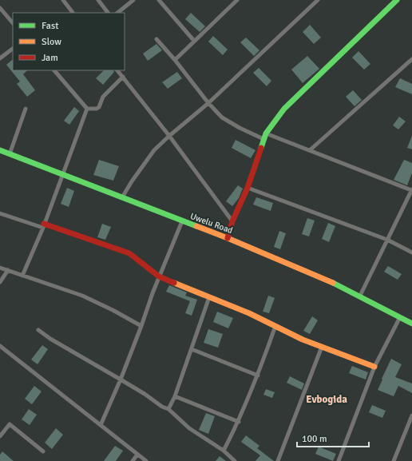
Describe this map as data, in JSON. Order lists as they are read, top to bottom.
{
  "streets": {
    "street": ["Uwelu Road"]
  },
  "districts": ["Evbogida"],
  "legend": ["Fast", "Slow", "Jam"],
  "scale_bar": "100 m"
}
